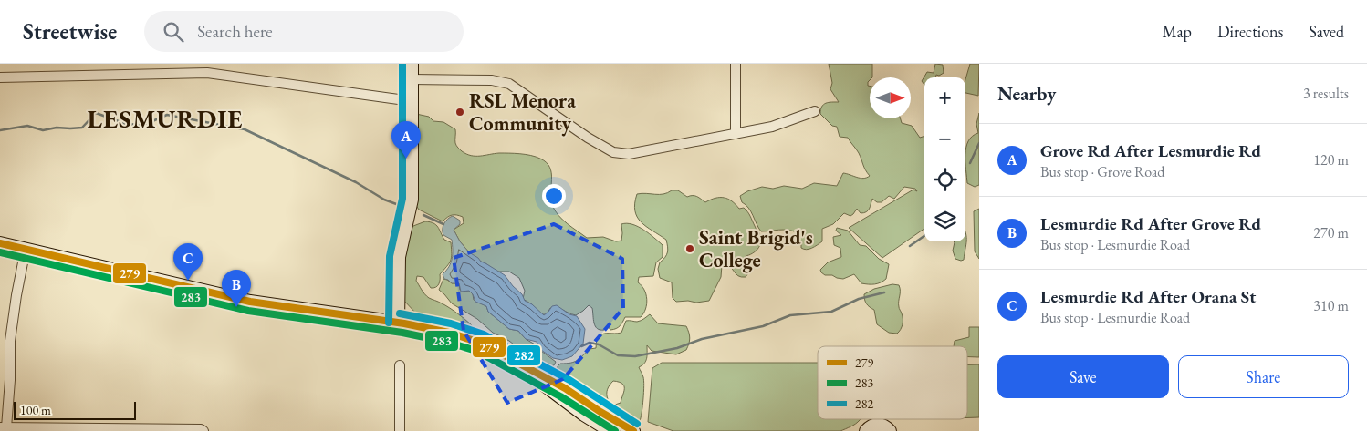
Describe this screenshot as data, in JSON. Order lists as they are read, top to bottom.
{
  "districts": ["LESMURDIE"],
  "places": ["RSL Menora Community", "Saint Brigid's College"],
  "lines": ["transit line 282", "transit line 279", "transit line 283"],
  "legend": ["279", "283", "282"],
  "scale_bar": "100 m",
  "north": "right",
  "page": {
    "header": "Streetwise",
    "search": "Search here",
    "nav": ["Map", "Directions", "Saved"],
    "heading": ["Nearby", "3 results"],
    "map_buttons": ["+", "−"],
    "pins": ["A", "C", "B"],
    "list": [
      {
        "mark": "A",
        "name": "Grove Rd After Lesmurdie Rd",
        "note": "Bus stop · Grove Road",
        "value": "120 m"
      },
      {
        "mark": "B",
        "name": "Lesmurdie Rd After Grove Rd",
        "note": "Bus stop · Lesmurdie Road",
        "value": "270 m"
      },
      {
        "mark": "C",
        "name": "Lesmurdie Rd After Orana St",
        "note": "Bus stop · Lesmurdie Road",
        "value": "310 m"
      }
    ],
    "buttons": ["Save", "Share"],
    "scale": "100 m"
  }
}
